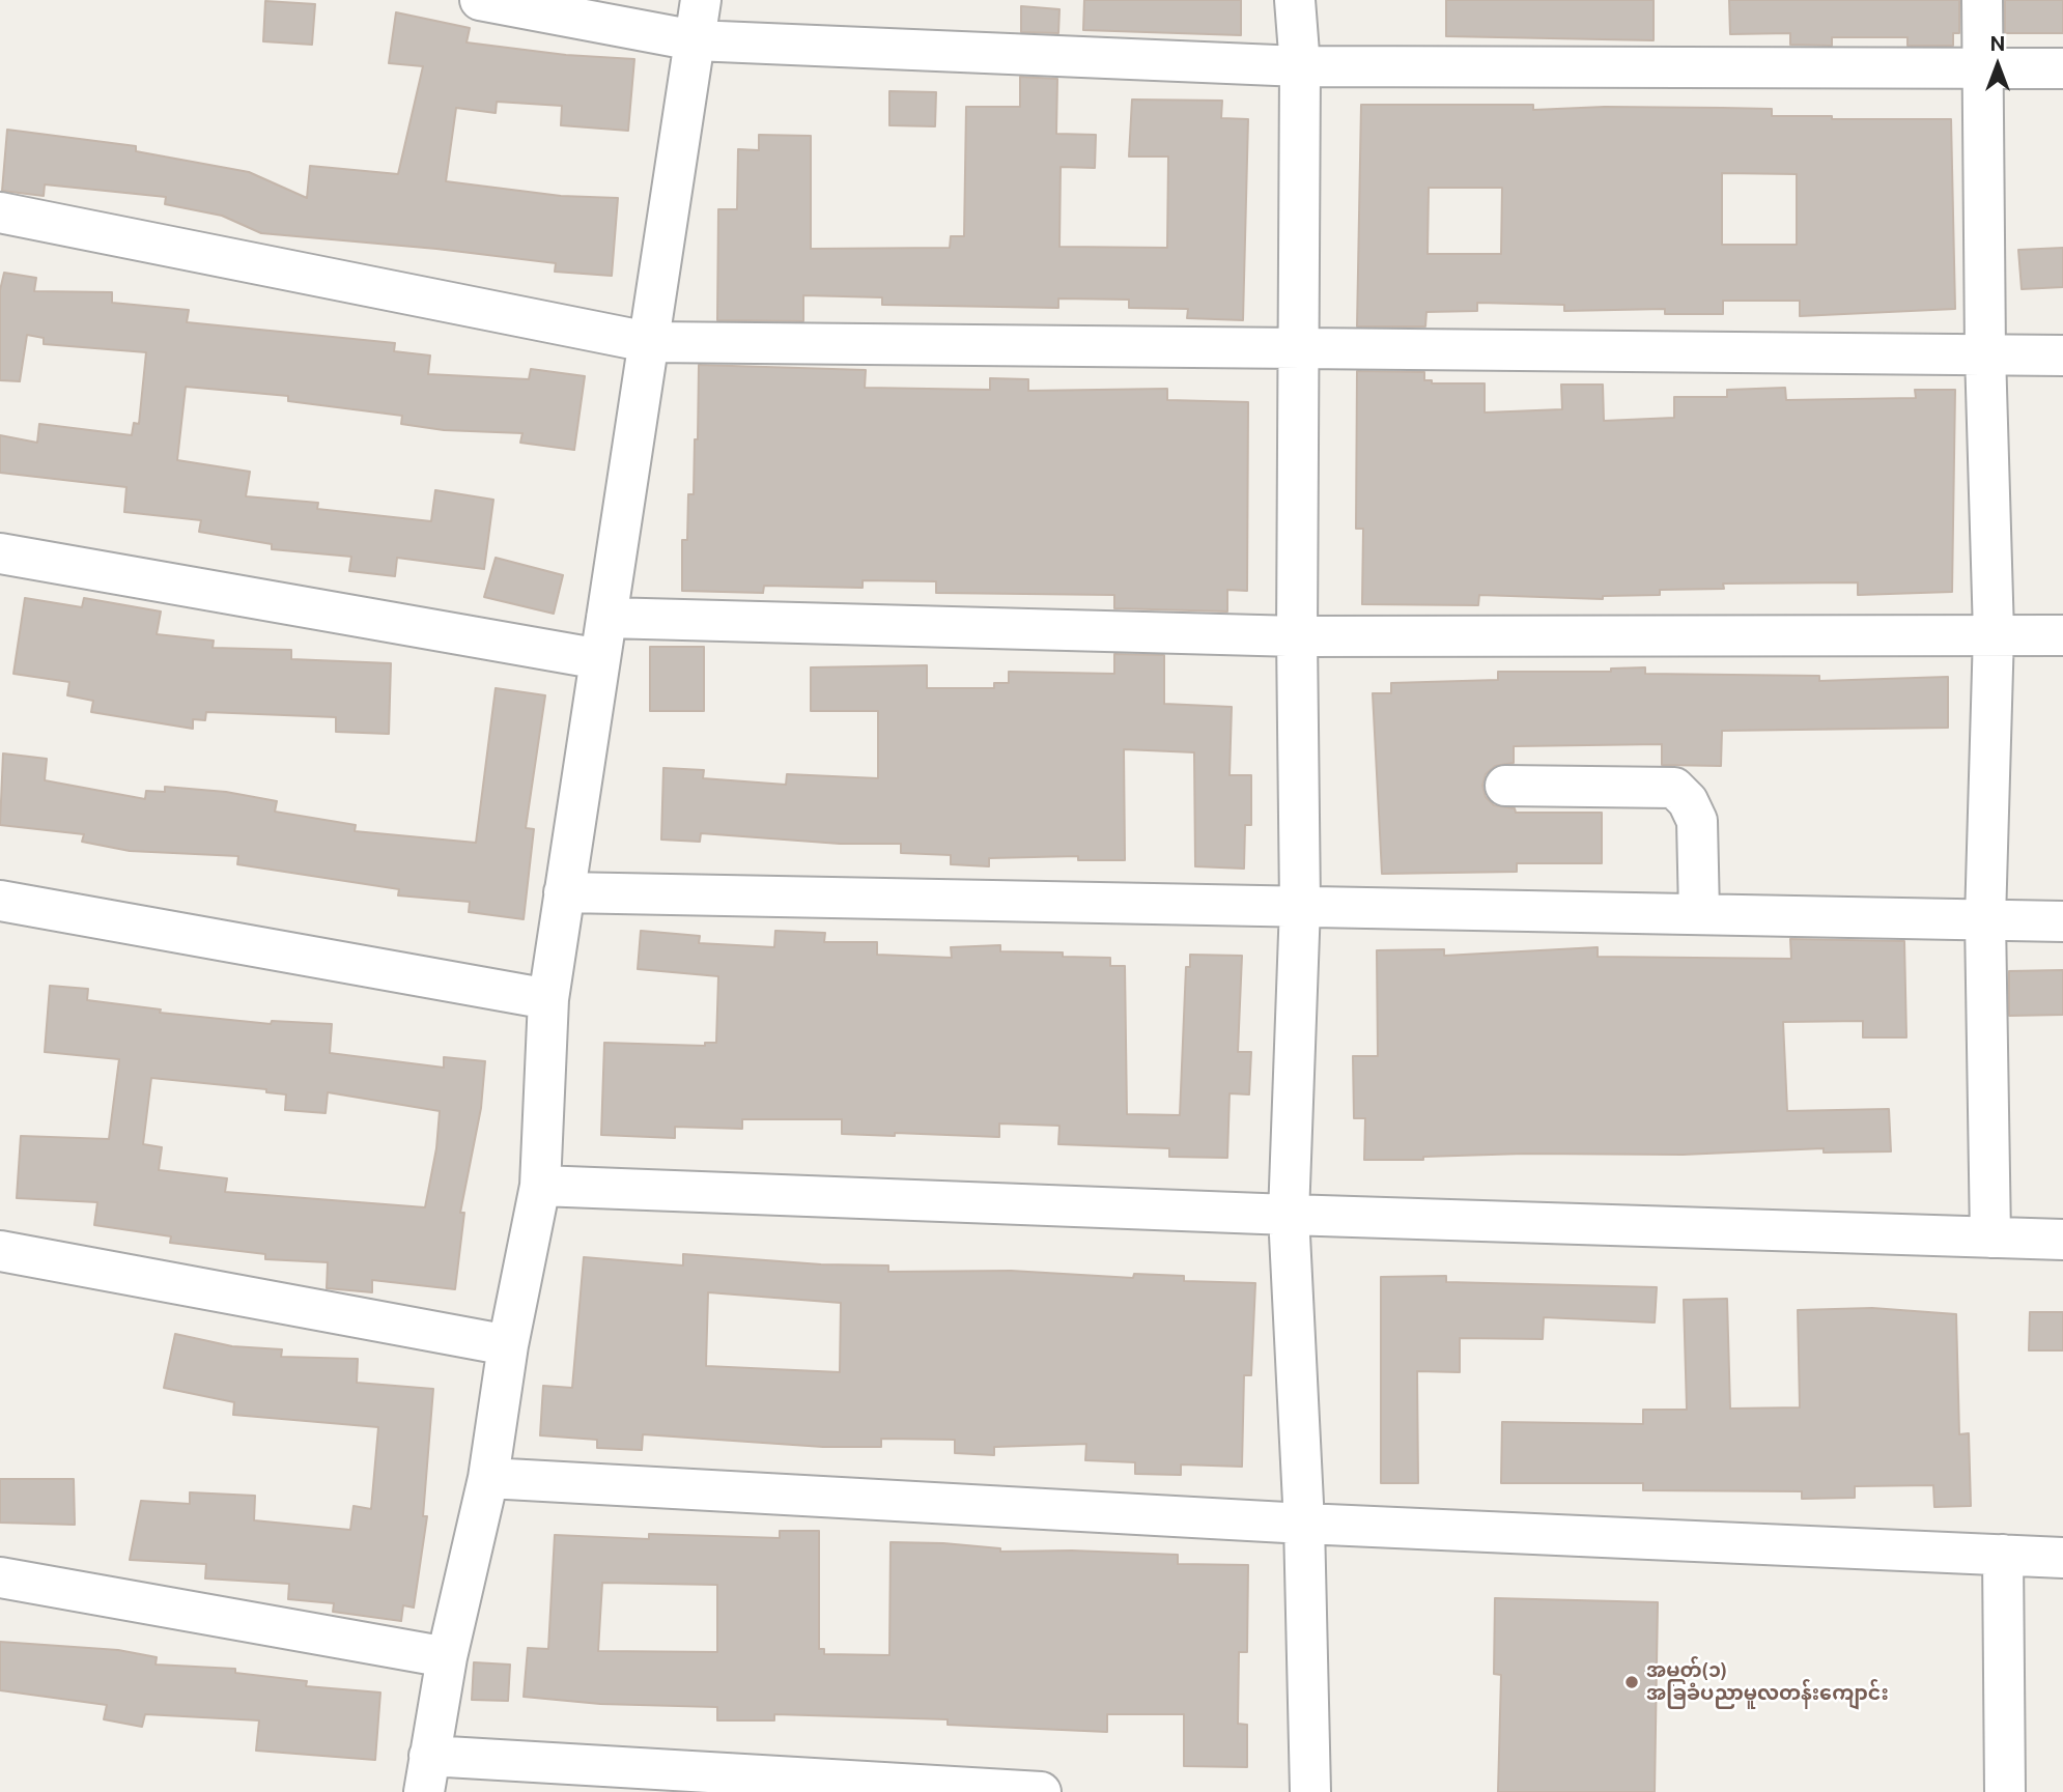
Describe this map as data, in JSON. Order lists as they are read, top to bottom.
{
  "places": ["အမှတ်(၁) အခြခံပညာမူလတန်းကျောင်း"],
  "north": "top"
}
